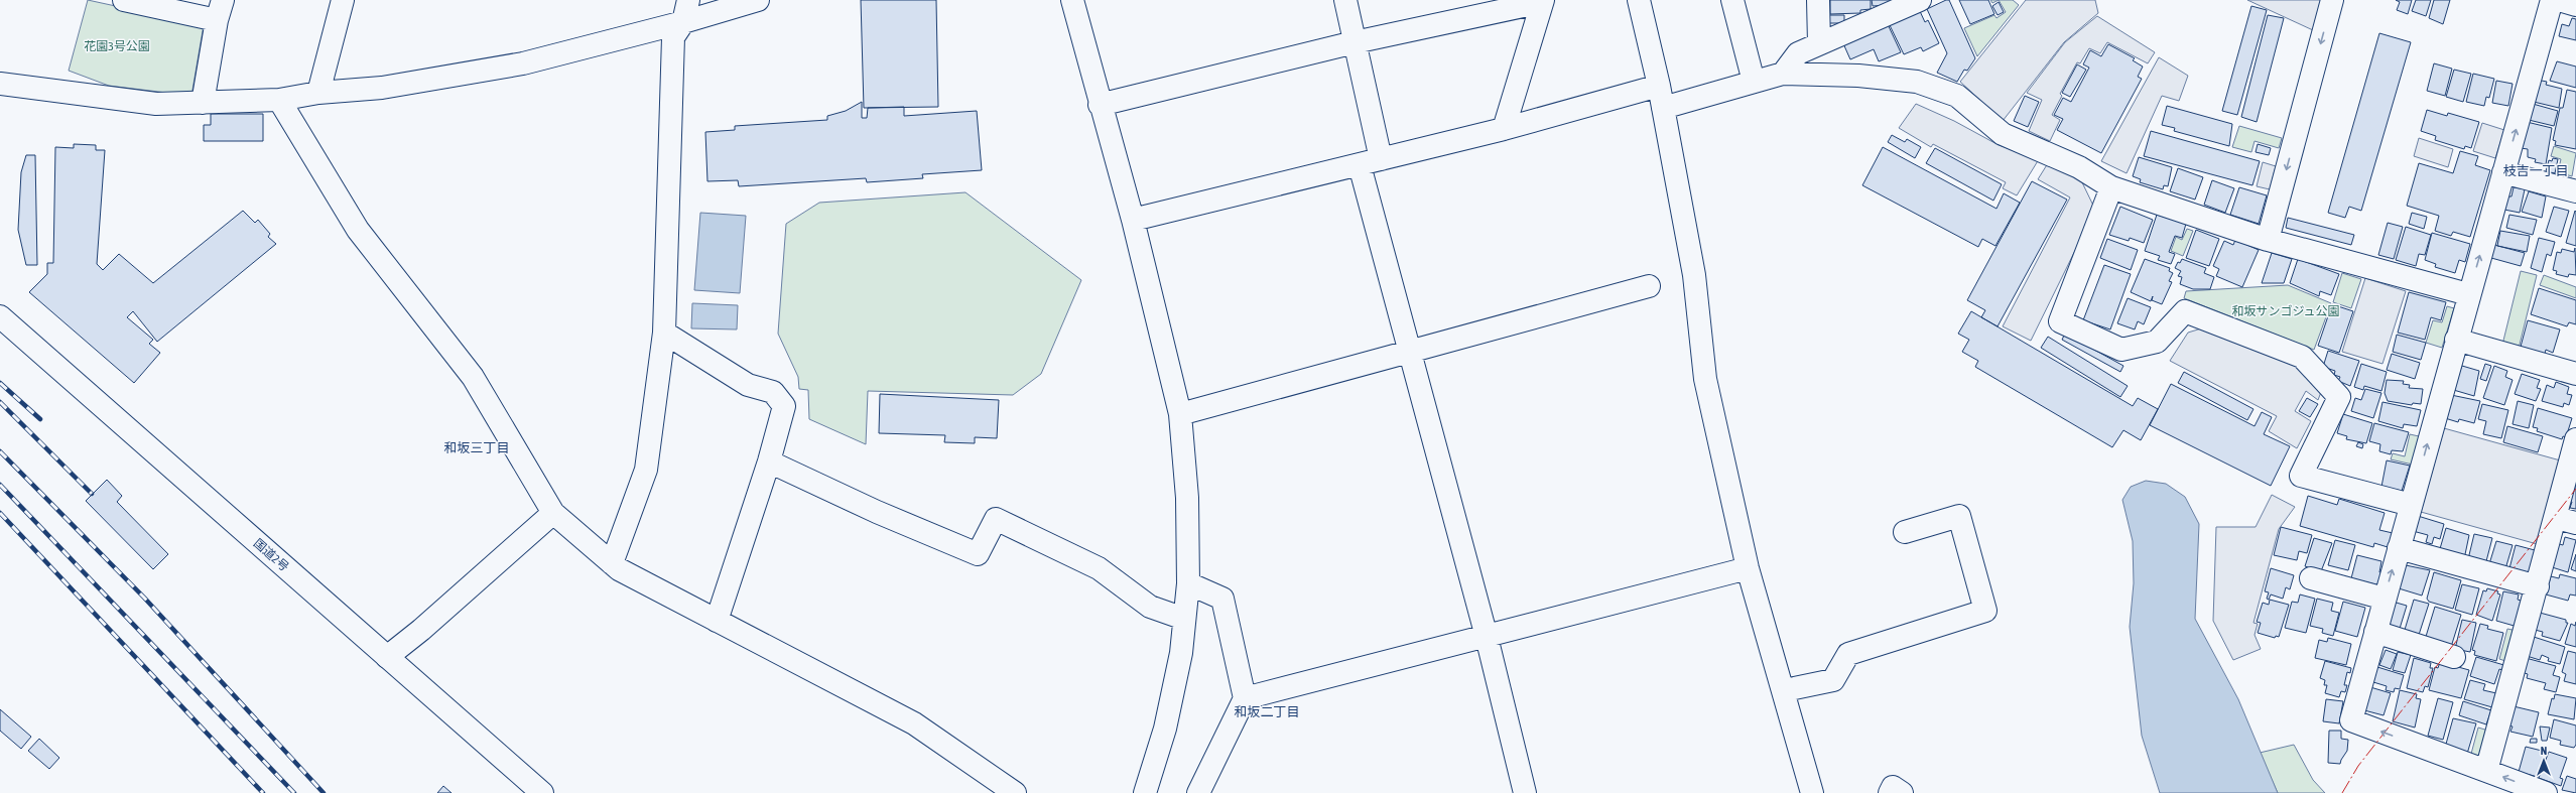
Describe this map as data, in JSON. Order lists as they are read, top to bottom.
{
  "streets": {
    "main road": ["国道2号"]
  },
  "districts": ["枝吉一丁目", "和坂三丁目", "和坂二丁目"],
  "parks": ["花園3号公園", "和坂サンゴジュ公園"],
  "north": "top"
}
